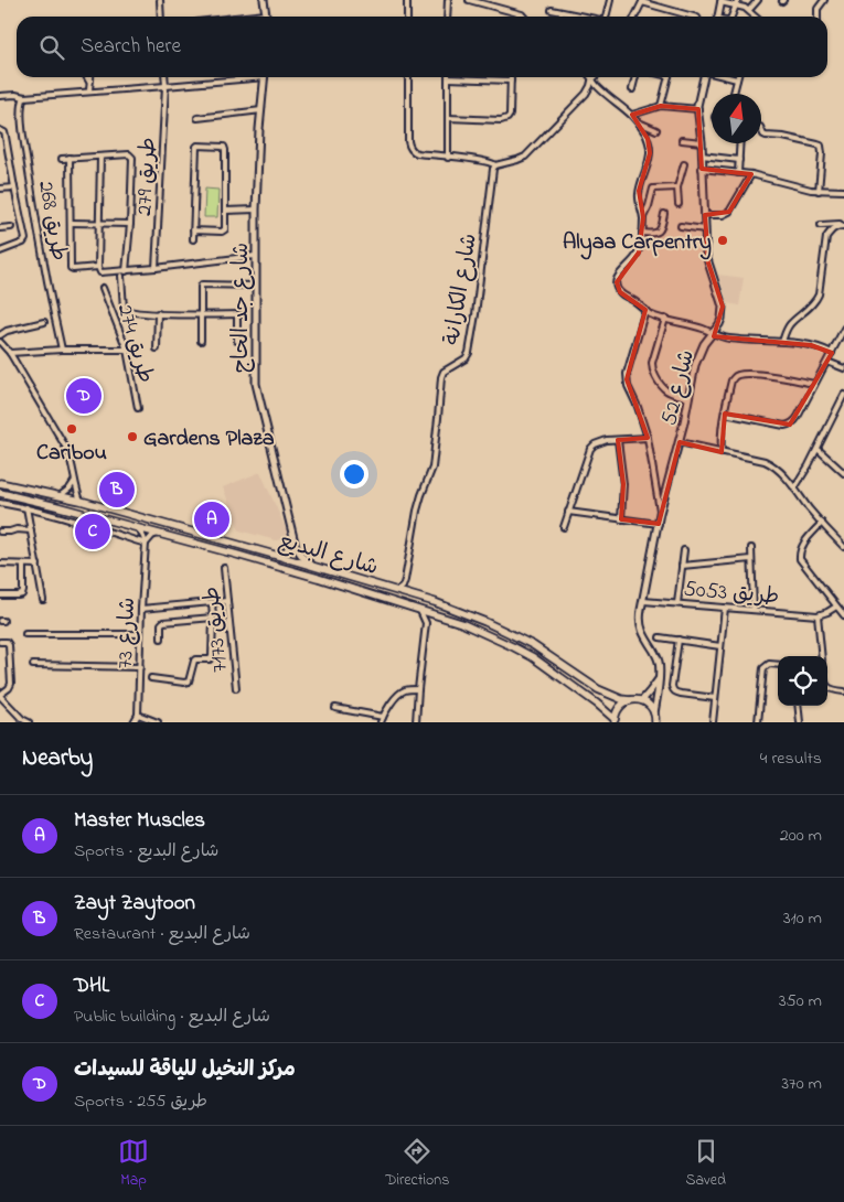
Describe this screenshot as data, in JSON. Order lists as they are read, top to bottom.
{
  "streets": {
    "main road": ["شارع البديع"],
    "street": [
      "طريق 279",
      "طريق 268",
      "شارع الكارانة",
      "شارع جد الحاج",
      "طريق 274",
      "شارع 52",
      "طريق 5053",
      "طريق 7173",
      "شارع 73"
    ]
  },
  "crossings": [
    ["شارع الكارانة", "شارع البديع"],
    ["شارع جد الحاج", "شارع البديع"],
    ["شارع 52", "طريق 5053"]
  ],
  "places": ["Alyaa Carpentry", "Caribou", "Gardens Plaza"],
  "north": "top",
  "page": {
    "search": "Search here",
    "pins": [
      "D",
      "B",
      "A",
      "C"
    ],
    "heading": ["Nearby", "4 results"],
    "list": [
      {
        "mark": "A",
        "name": "Master Muscles",
        "note": "Sports · شارع البديع",
        "value": "200 m"
      },
      {
        "mark": "B",
        "name": "Zayt Zaytoon",
        "note": "Restaurant · شارع البديع",
        "value": "310 m"
      },
      {
        "mark": "C",
        "name": "DHL",
        "note": "Public building · شارع البديع",
        "value": "350 m"
      },
      {
        "mark": "D",
        "name": "مركز النخيل للياقة للسيدات",
        "note": "Sports · طريق 255",
        "value": "370 m"
      }
    ],
    "nav": ["Map", "Directions", "Saved"]
  }
}
